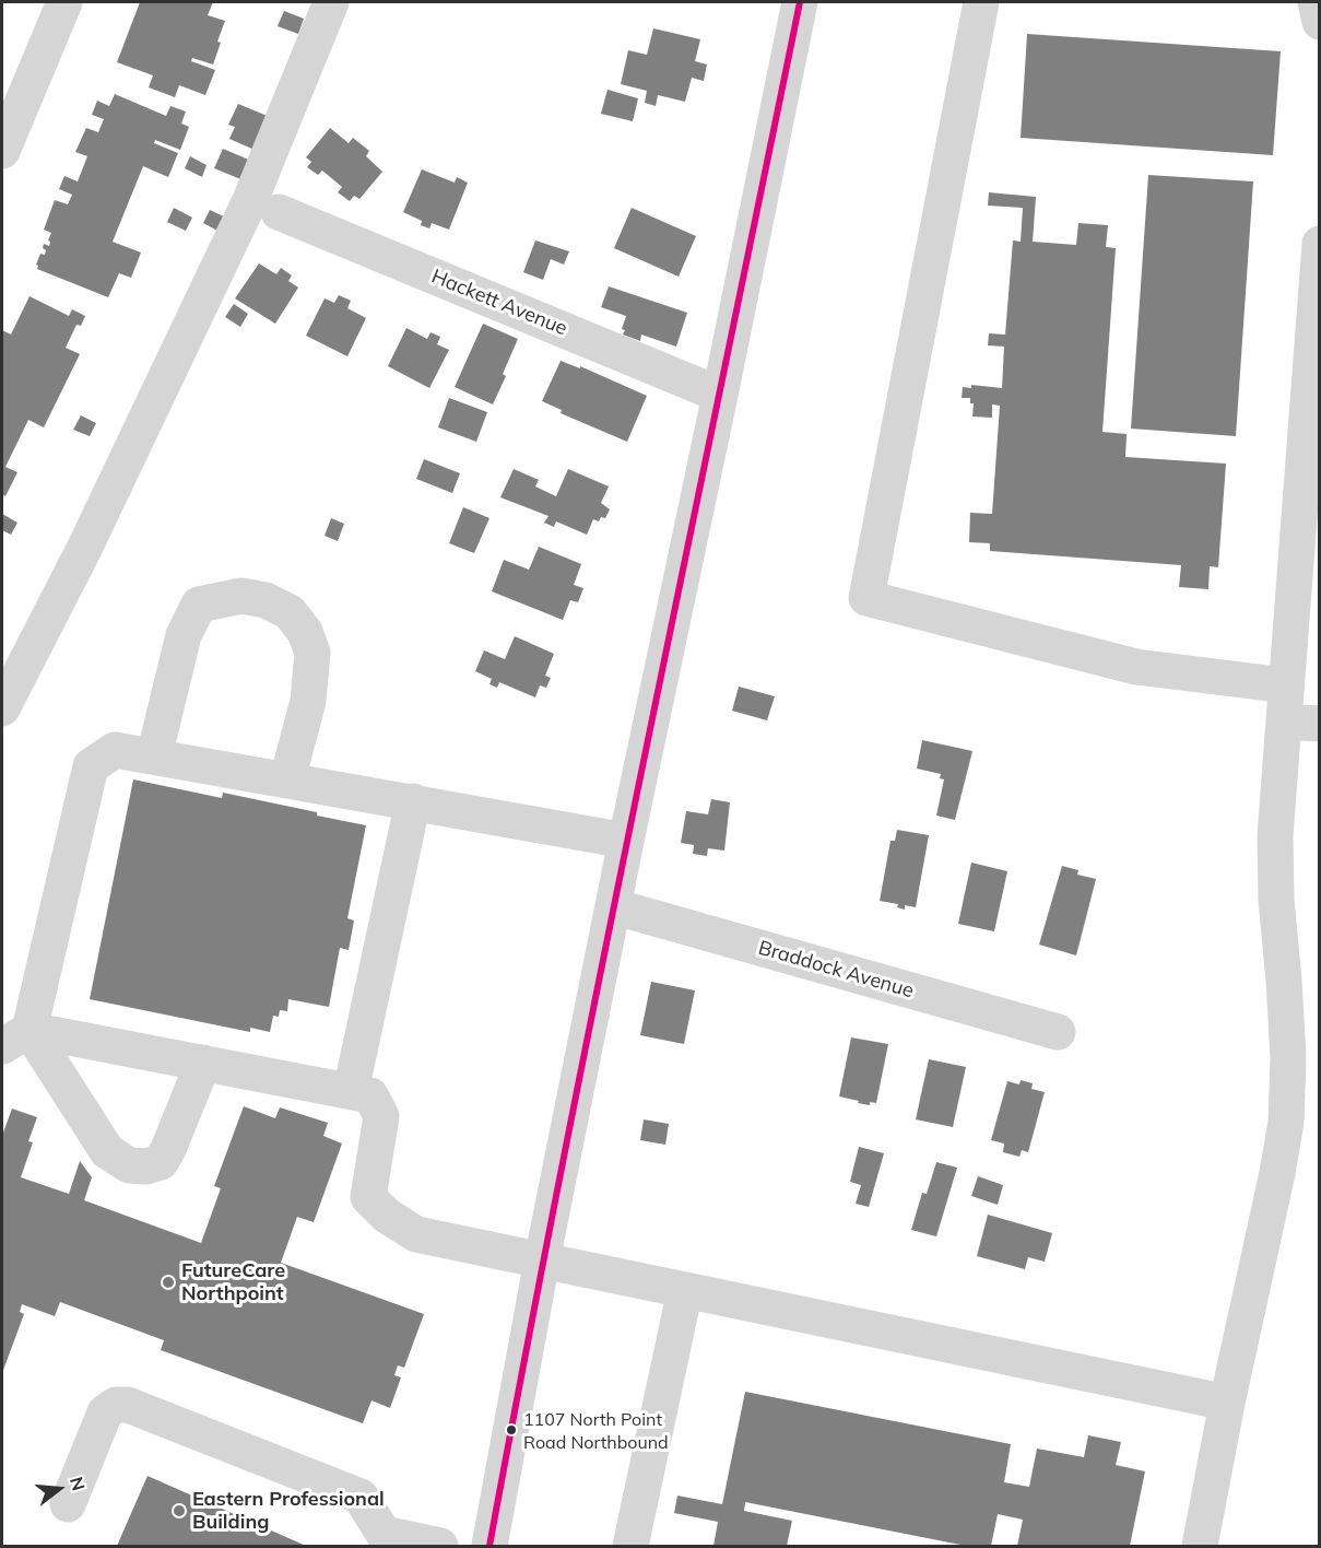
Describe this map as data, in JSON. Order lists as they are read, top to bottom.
{
  "streets": {
    "street": ["Hackett Avenue", "Braddock Avenue"]
  },
  "places": ["FutureCare Northpoint", "1107 North Point Road Northbound", "Eastern Professional Building"],
  "north": "right"
}
